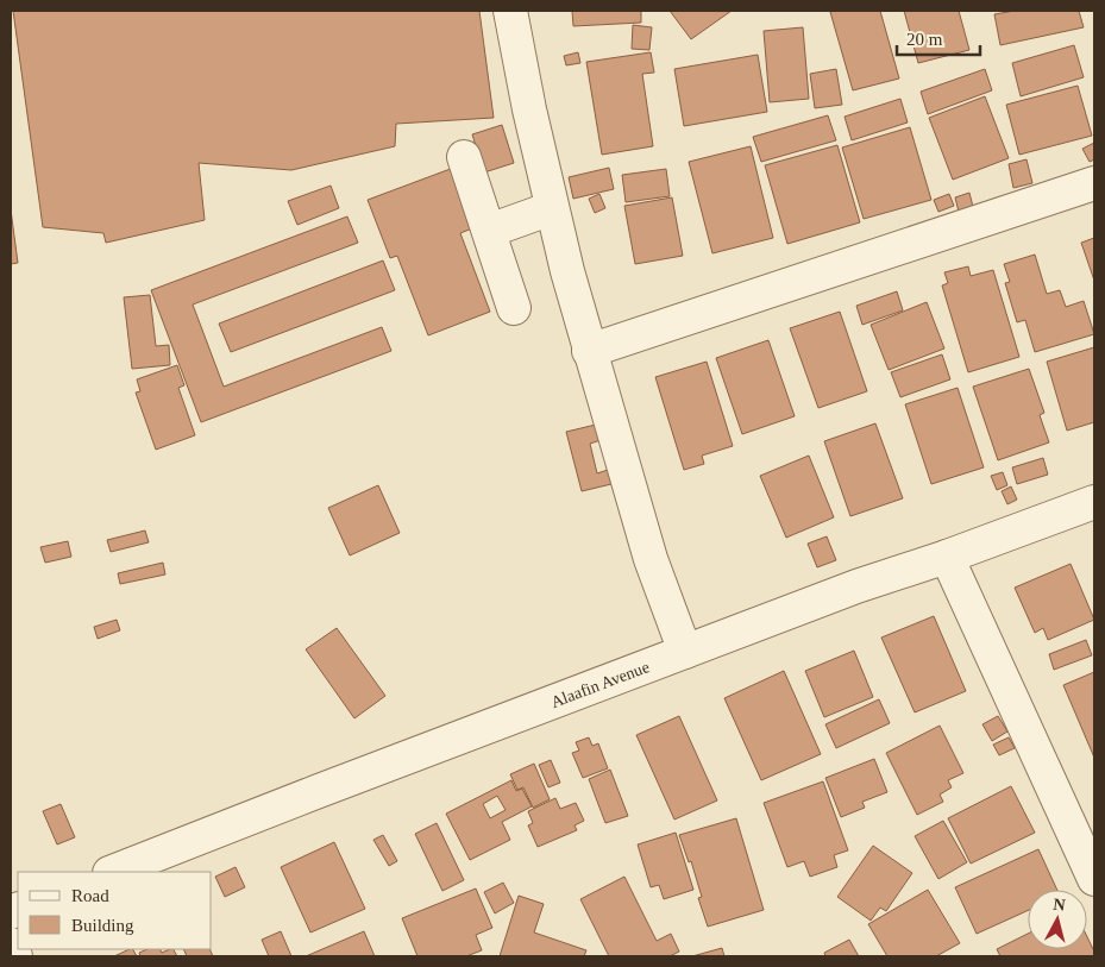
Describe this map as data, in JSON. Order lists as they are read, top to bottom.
{
  "streets": {
    "street": ["Alaafin Avenue"]
  },
  "legend": ["Road", "Building"],
  "scale_bar": "20 m",
  "north": "top"
}
